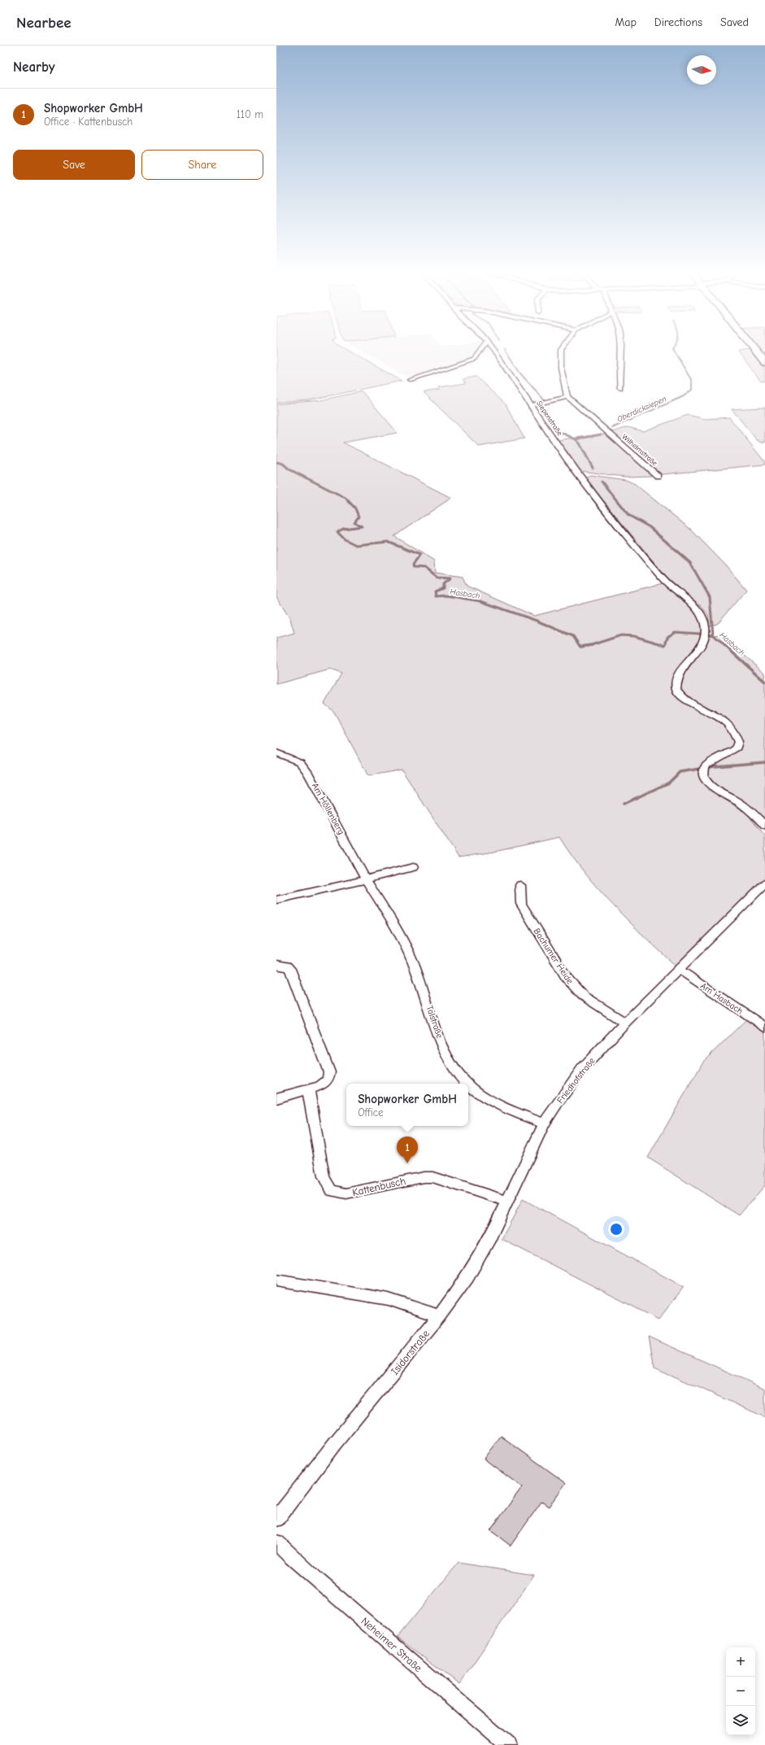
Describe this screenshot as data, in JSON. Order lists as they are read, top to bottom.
{
  "streets": {
    "street": [
      "Siepenstraße",
      "Wilhelmstraße",
      "Am Höllenberg",
      "Bachumer Heide",
      "Am Hasbach",
      "Talstraße",
      "Friedhofstraße",
      "Kattenbusch",
      "Isidorstraße",
      "Neheimer Straße"
    ]
  },
  "crossings": [
    ["Am Höllenberg", "Talstraße"],
    ["Bachumer Heide", "Friedhofstraße"],
    ["Am Hasbach", "Friedhofstraße"],
    ["Talstraße", "Friedhofstraße"],
    ["Friedhofstraße", "Kattenbusch"],
    ["Friedhofstraße", "Isidorstraße"]
  ],
  "water": ["Oberdicksiepen", "Hasbach"],
  "north": "right",
  "page": {
    "header": "Nearbee",
    "nav": ["Map", "Directions", "Saved"],
    "heading": "Nearby",
    "list": [
      {
        "mark": "1",
        "name": "Shopworker GmbH",
        "note": "Office · Kattenbusch",
        "value": "110 m"
      }
    ],
    "buttons": ["Save", "Share"],
    "popup": ["Shopworker GmbH", "Office"],
    "pins": "1",
    "map_buttons": ["+", "−"]
  }
}
